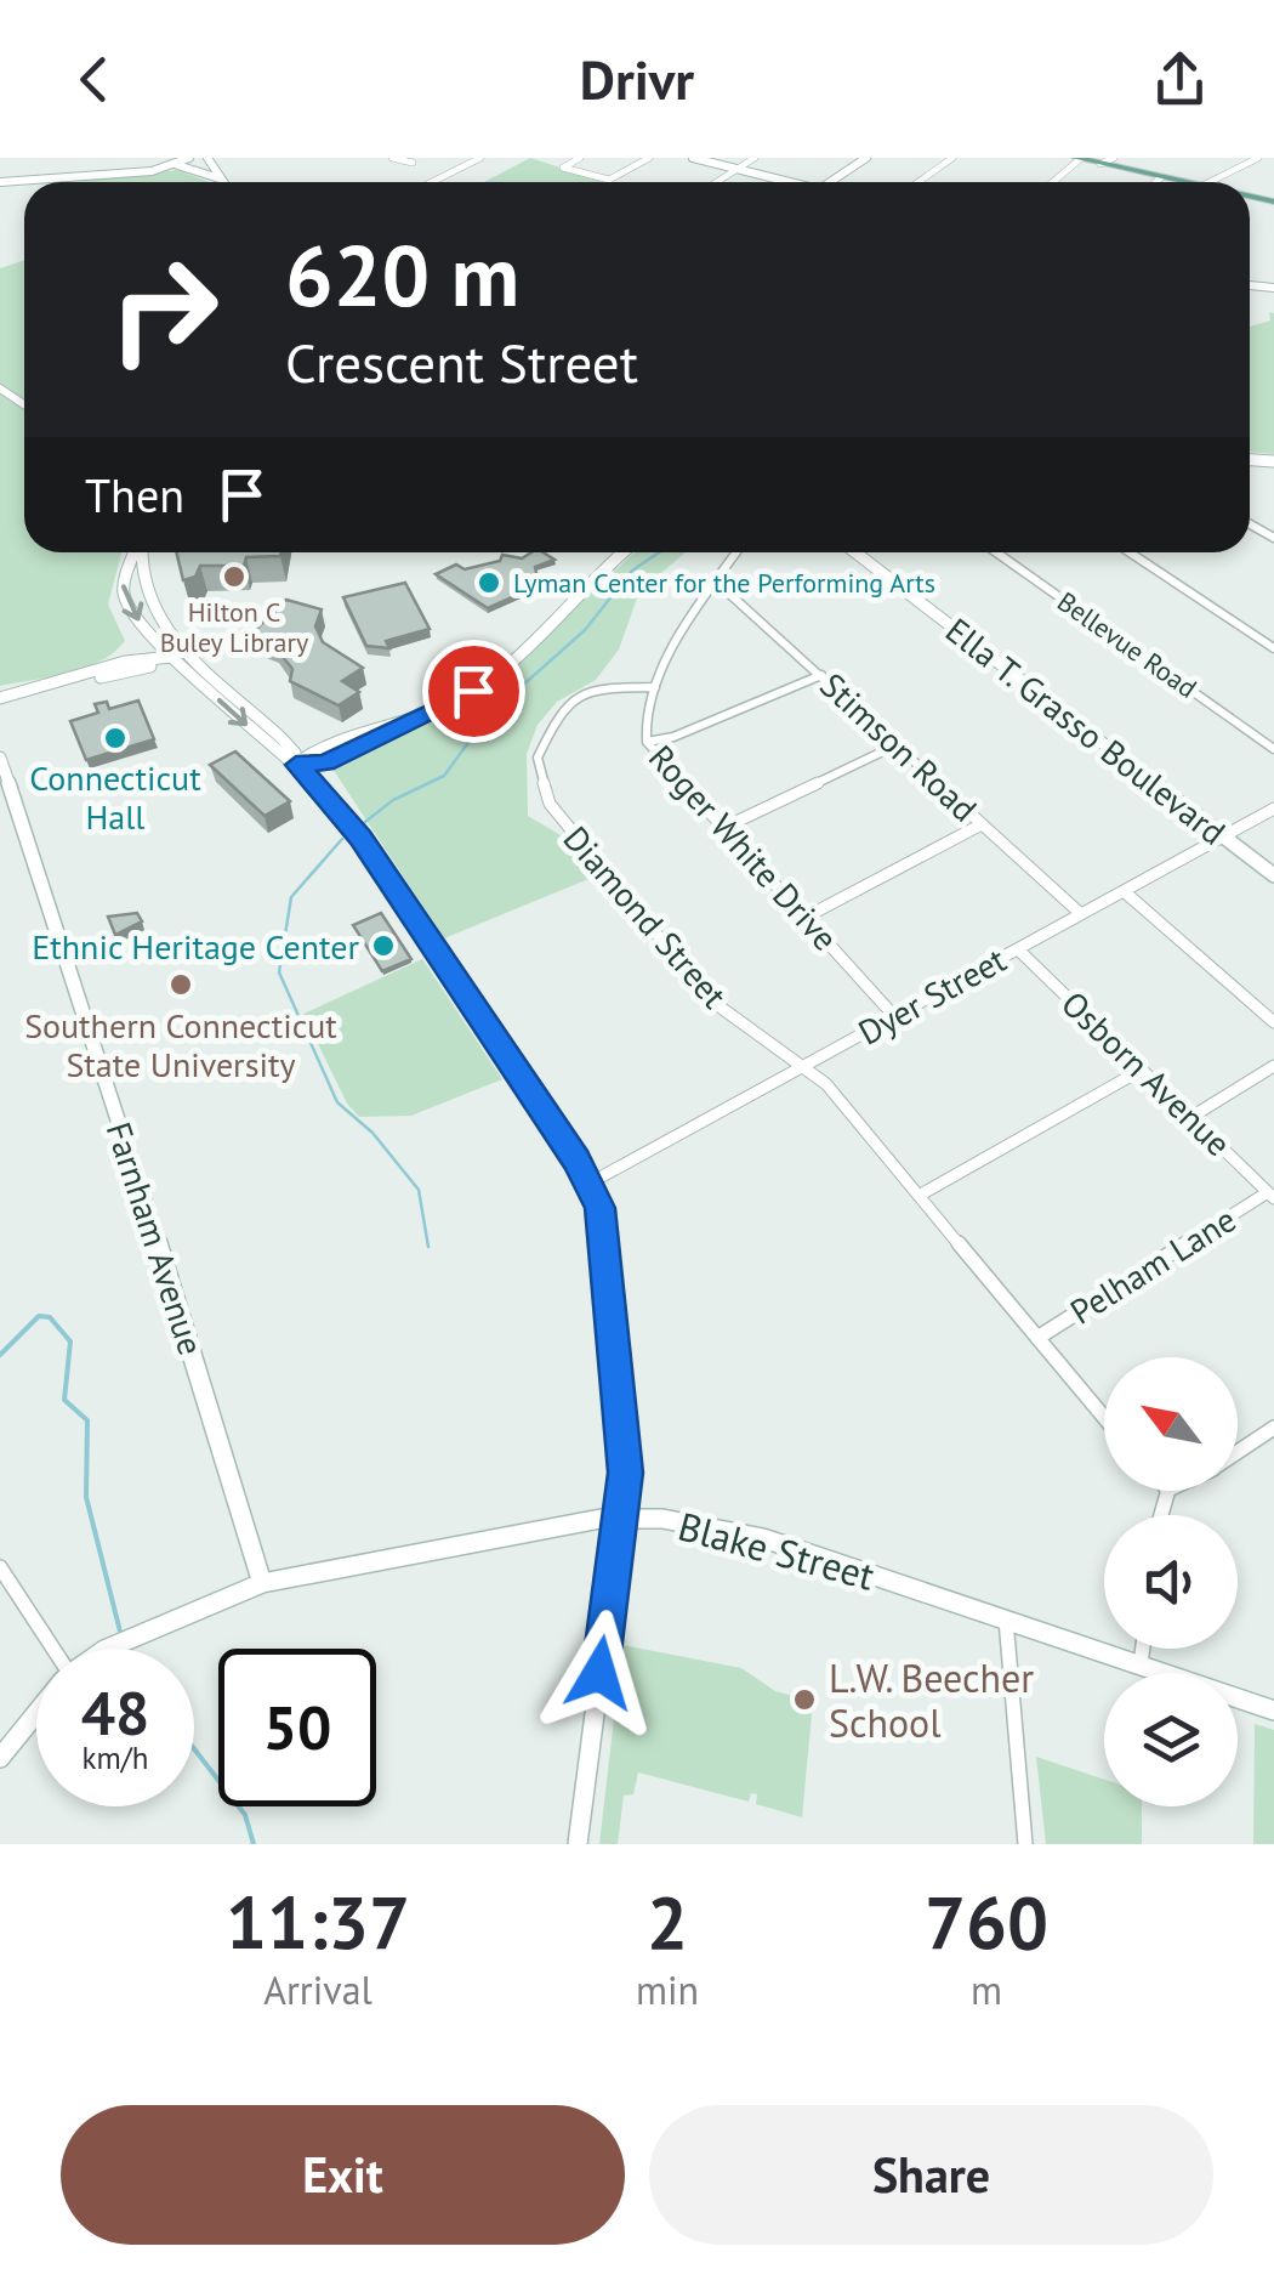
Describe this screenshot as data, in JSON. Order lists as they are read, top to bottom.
{
  "streets": {
    "main road": ["Ella T. Grasso Boulevard", "Farnham Avenue", "Blake Street"],
    "street": [
      "Bellevue Road",
      "Stimson Road",
      "Roger White Drive",
      "Diamond Street",
      "Dyer Street",
      "Osborn Avenue",
      "Pelham Lane"
    ]
  },
  "crossings": [
    ["Ella T. Grasso Boulevard", "Dyer Street"],
    ["Stimson Road", "Roger White Drive"],
    ["Stimson Road", "Dyer Street"],
    ["Roger White Drive", "Diamond Street"],
    ["Roger White Drive", "Dyer Street"],
    ["Diamond Street", "Dyer Street"],
    ["Diamond Street", "Pelham Lane"],
    ["Dyer Street", "Osborn Avenue"],
    ["Osborn Avenue", "Pelham Lane"],
    ["Farnham Avenue", "Blake Street"]
  ],
  "places": [
    "Hilton C Buley Library",
    "Lyman Center for the Performing Arts",
    "Connecticut Hall",
    "Ethnic Heritage Center",
    "Southern Connecticut State University",
    "L.W. Beecher School"
  ],
  "north": "top left",
  "page": {
    "header": "Drivr",
    "turn": ["620 m", "Crescent Street"],
    "then": "Then",
    "speed": "48 km/h",
    "limit": "50",
    "eta": [
      "11:37",
      "Arrival",
      "2",
      "min",
      "760",
      "m"
    ],
    "buttons": ["Exit", "Share"]
  }
}
